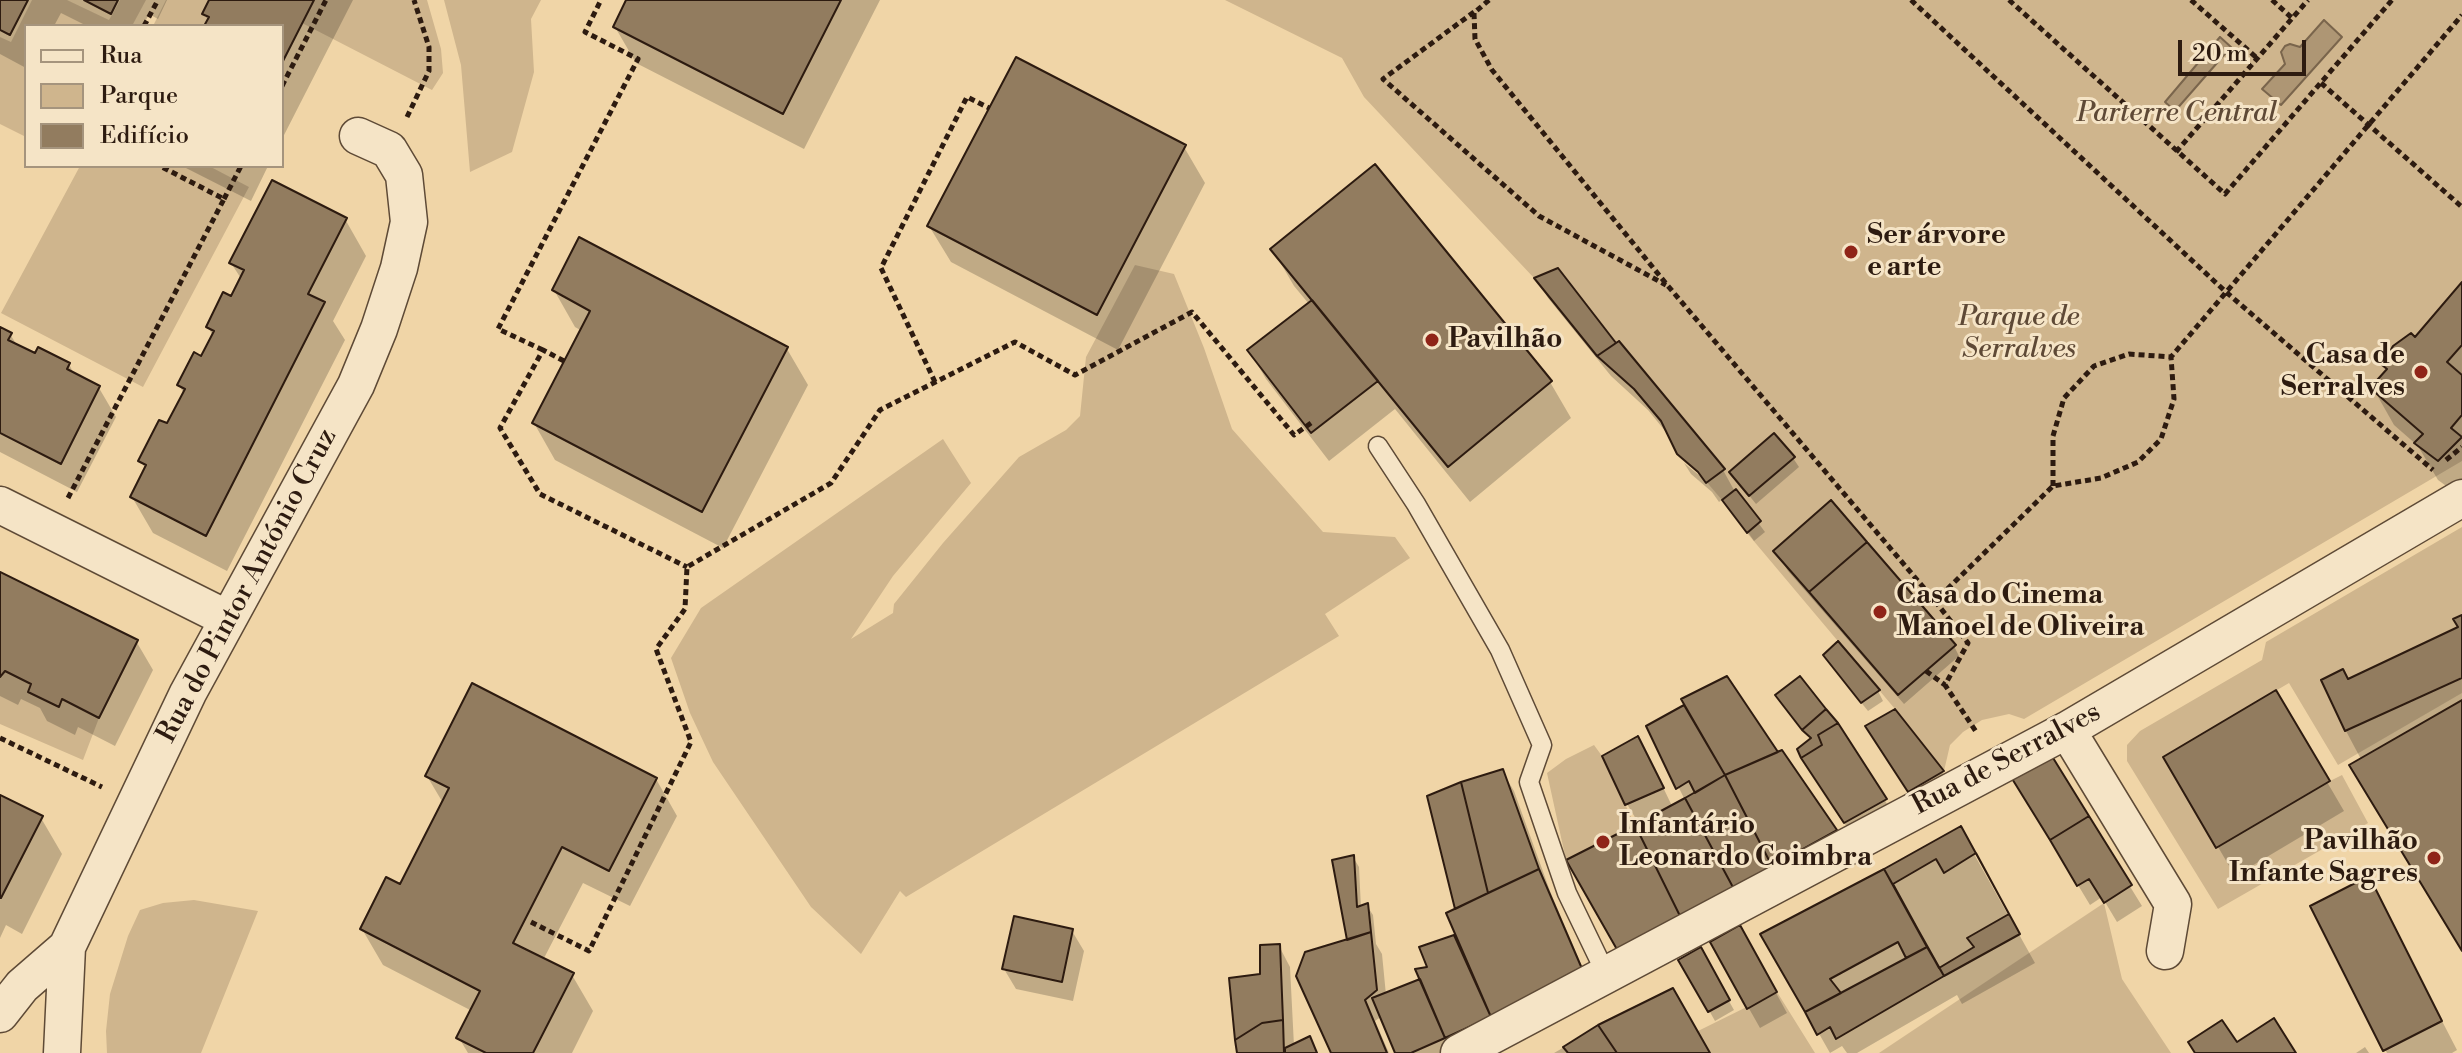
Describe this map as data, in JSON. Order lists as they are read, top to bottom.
{
  "streets": {
    "street": ["Rua do Pintor António Cruz", "Rua de Serralves"]
  },
  "parks": ["Parterre Central", "Parque de Serralves"],
  "places": [
    "Ser árvore e arte",
    "Pavilhão",
    "Casa de Serralves",
    "Casa do Cinema Manoel de Oliveira",
    "Infantário Leonardo Coimbra",
    "Pavilhão Infante Sagres"
  ],
  "legend": ["Rua", "Parque", "Edifício"],
  "scale_bar": "20 m"
}
